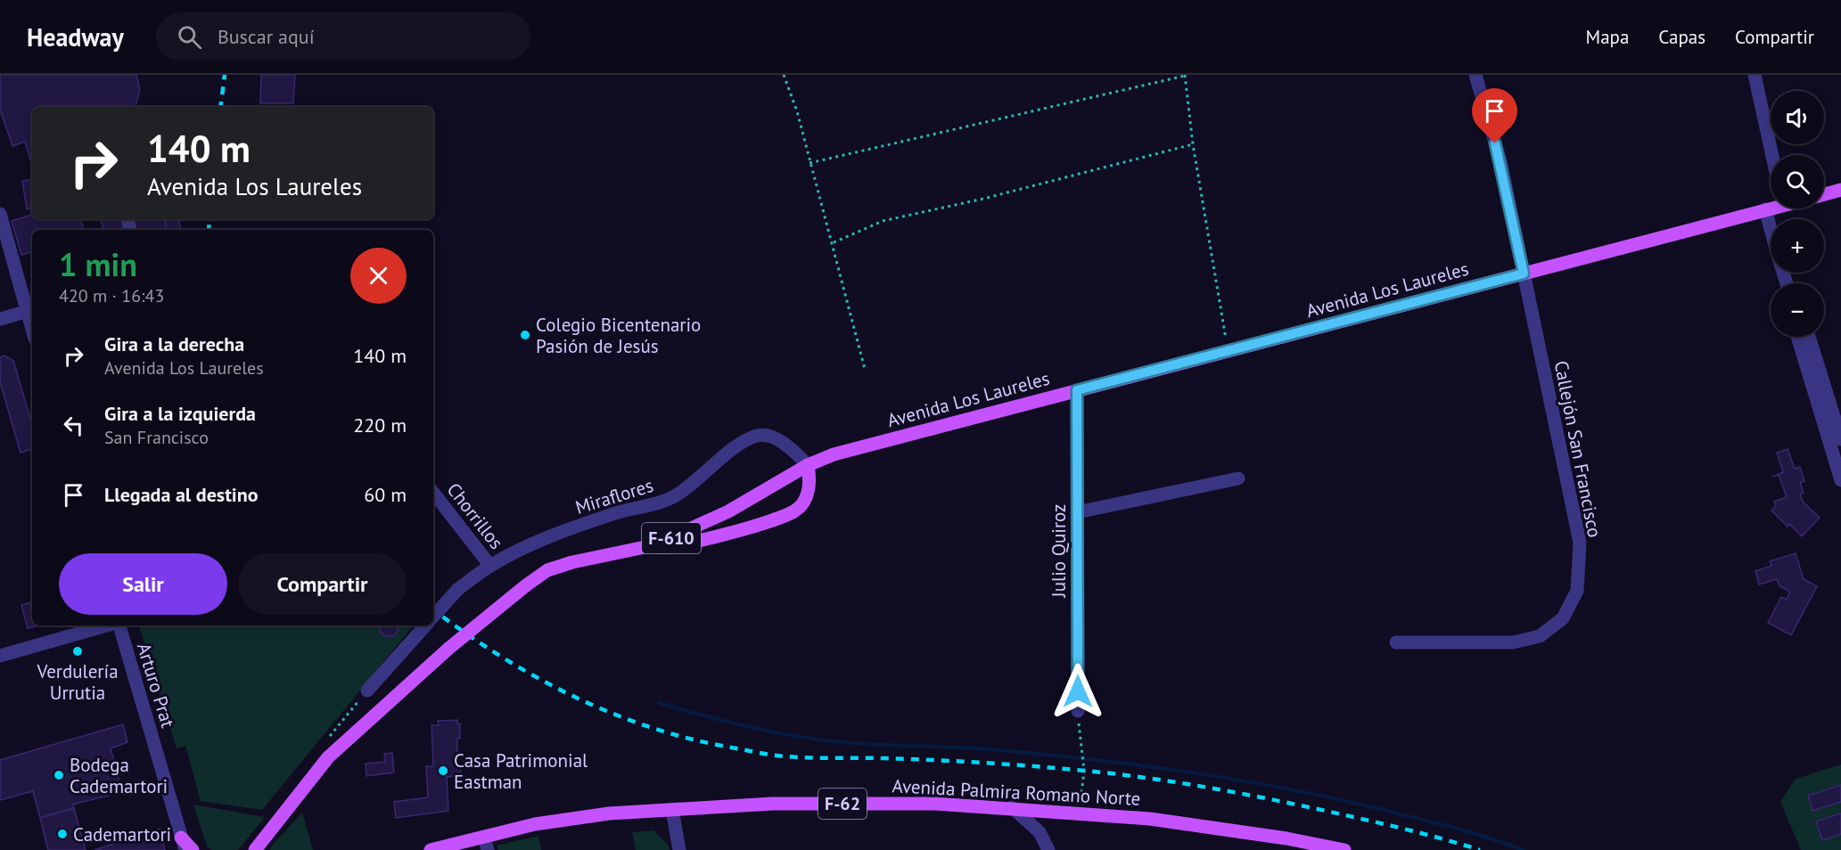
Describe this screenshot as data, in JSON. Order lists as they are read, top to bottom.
{
  "streets": {
    "main road": [
      "Avenida Los Laureles",
      "F-610",
      "Avenida Palmira Romano Norte",
      "F-62"
    ],
    "street": [
      "Callejón San Francisco",
      "Miraflores",
      "Chorrillos",
      "Julio Quiroz",
      "Arturo Prat"
    ]
  },
  "crossings": [
    ["Avenida Los Laureles", "Callejón San Francisco"],
    ["Avenida Los Laureles", "Miraflores"],
    ["Avenida Los Laureles", "Julio Quiroz"],
    ["Miraflores", "Chorrillos"]
  ],
  "places": [
    "Colegio Bicentenario Pasión de Jesús",
    "Verdulería Urrutia",
    "Casa Patrimonial Eastman",
    "Bodega Cademartori",
    "Cademartori"
  ],
  "page": {
    "header": "Headway",
    "search": "Buscar aquí",
    "nav": ["Mapa", "Capas", "Compartir"],
    "map_buttons": ["+", "−"],
    "turn": ["140 m", "Avenida Los Laureles"],
    "heading": ["1 min", "420 m · 16:43"],
    "list": [
      {
        "name": "Gira a la derecha",
        "note": "Avenida Los Laureles",
        "value": "140 m"
      },
      {
        "name": "Gira a la izquierda",
        "note": "San Francisco",
        "value": "220 m"
      },
      {
        "name": "Llegada al destino",
        "value": "60 m"
      }
    ],
    "buttons": ["Salir", "Compartir"]
  }
}
